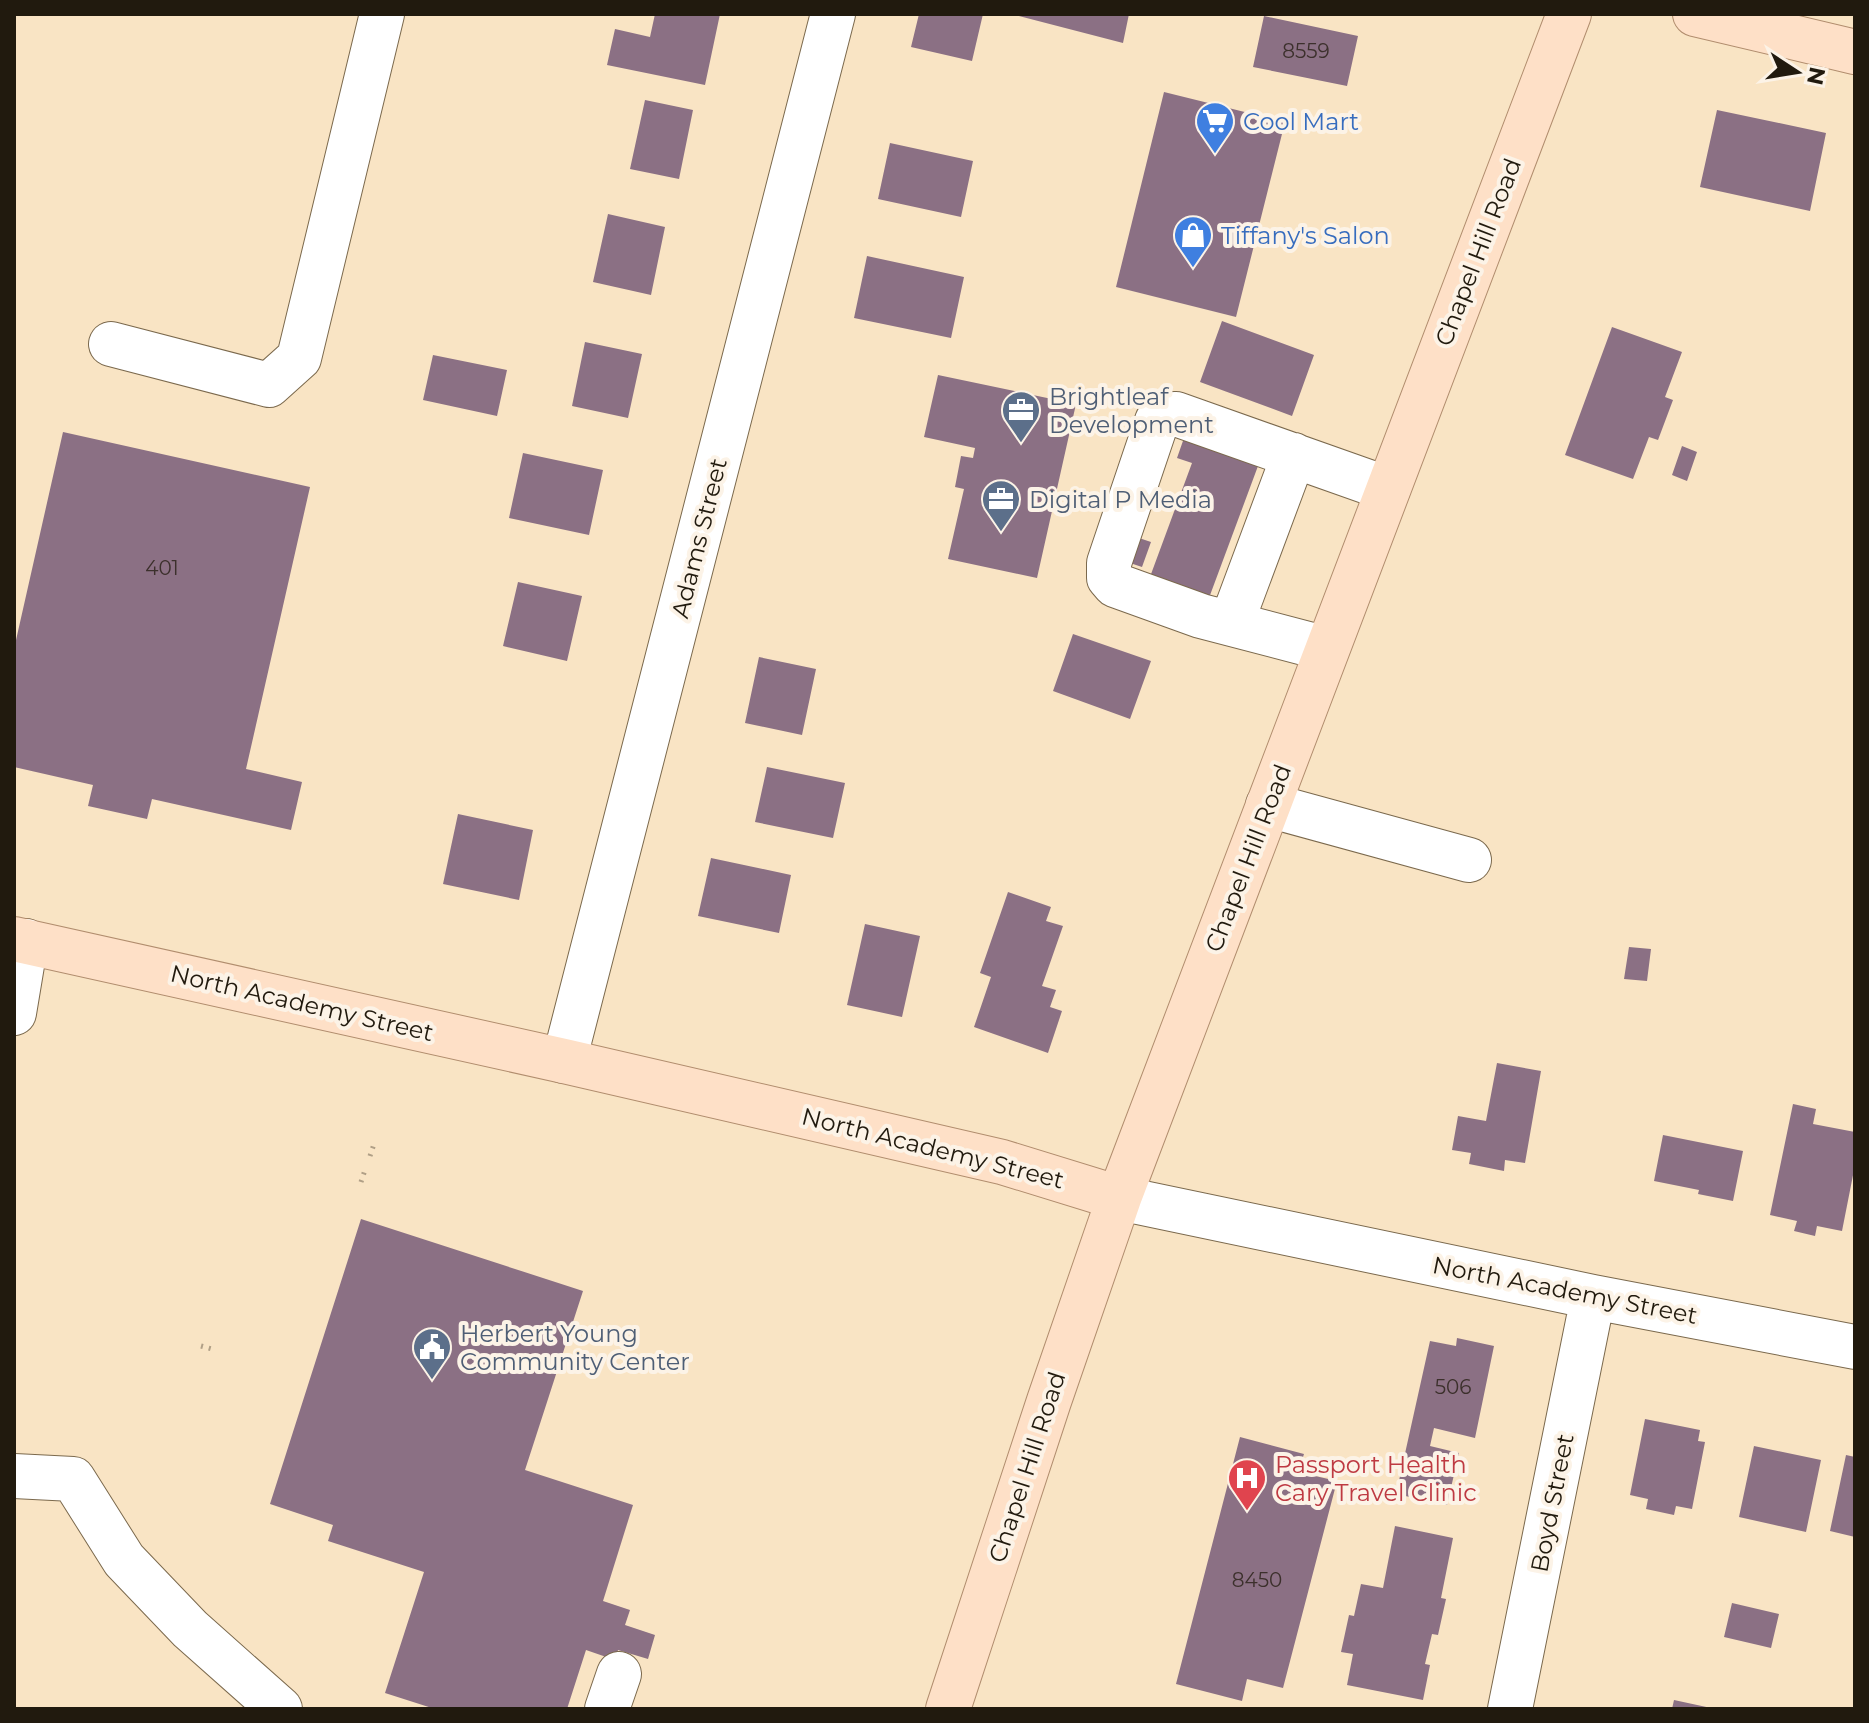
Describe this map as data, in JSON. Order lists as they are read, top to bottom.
{
  "streets": {
    "main road": ["Chapel Hill Road", "North Academy Street"],
    "street": ["Adams Street", "Boyd Street"]
  },
  "crossings": [
    ["Chapel Hill Road", "North Academy Street"],
    ["Adams Street", "North Academy Street"],
    ["North Academy Street", "Boyd Street"]
  ],
  "places": {
    "supermarket": ["Cool Mart"],
    "shop": ["Tiffany's Salon"],
    "office": ["Brightleaf Development", "Digital P Media"],
    "public building": ["Herbert Young Community Center"],
    "hospital": ["Passport Health Cary Travel Clinic"]
  },
  "house_numbers": [
    "8559",
    "401",
    "506",
    "8450"
  ],
  "north": "right"
}
